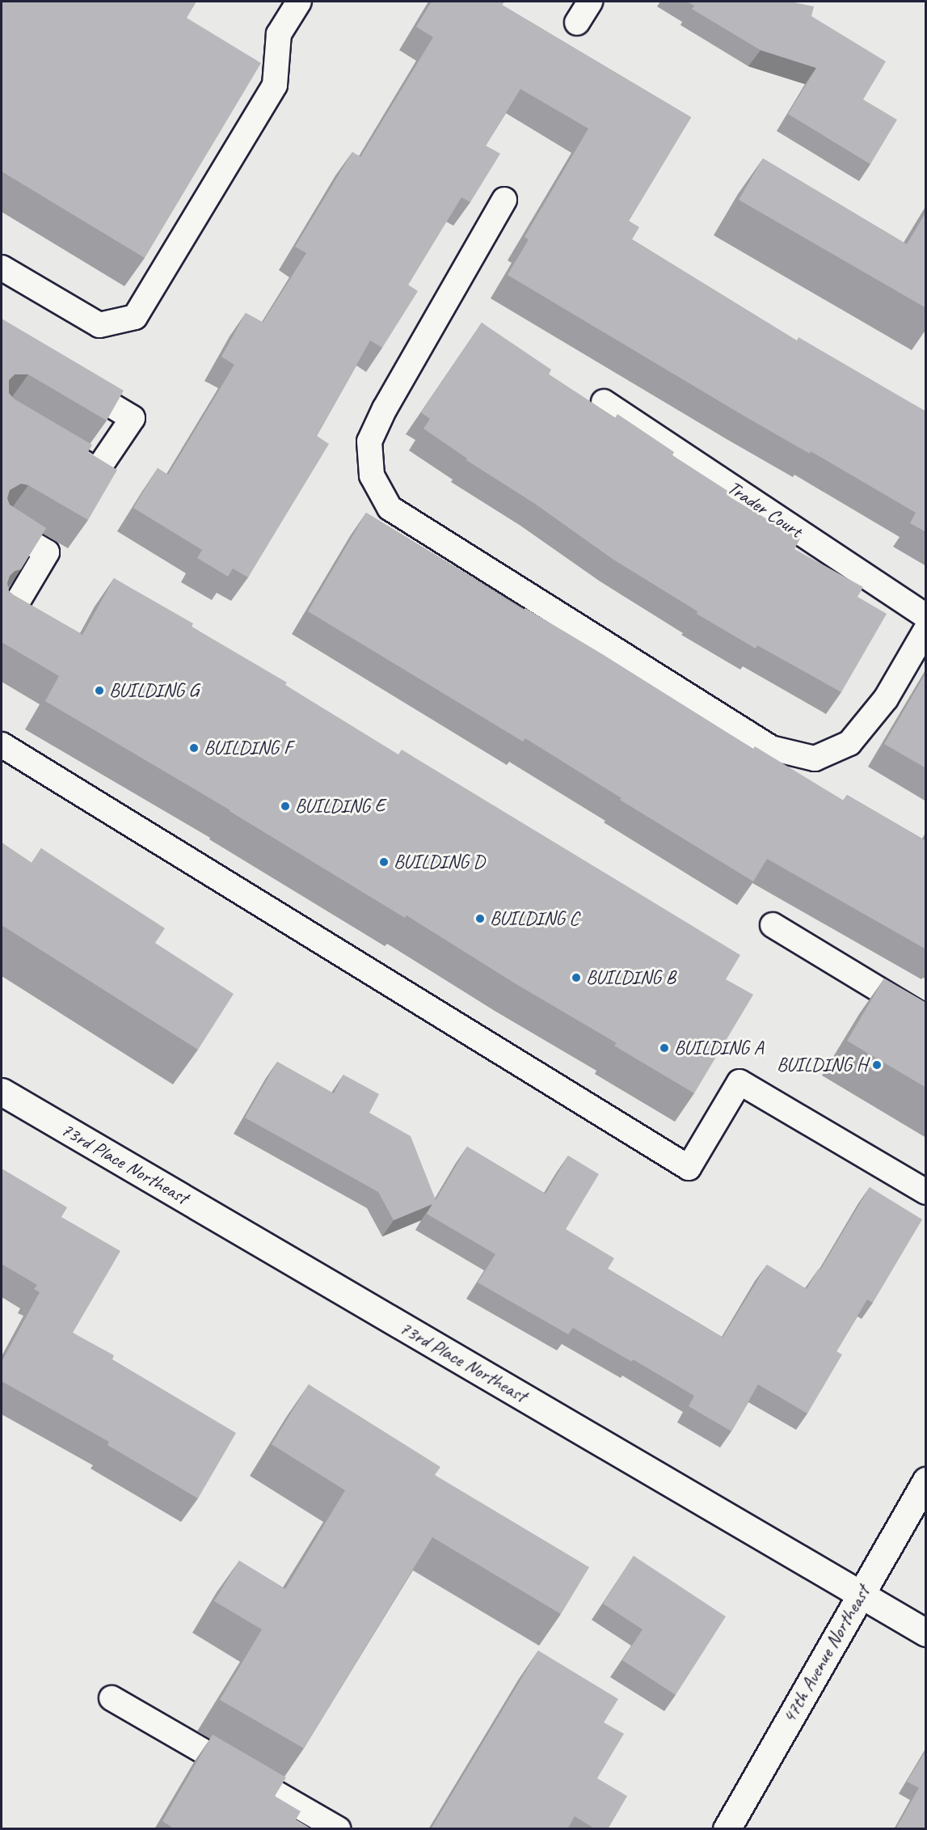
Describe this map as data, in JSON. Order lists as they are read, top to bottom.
{
  "streets": {
    "street": ["73rd Place Northeast", "47th Avenue Northeast"],
    "lane": ["Trader Court"]
  },
  "crossings": [
    ["73rd Place Northeast", "47th Avenue Northeast"]
  ],
  "places": [
    "BUILDING G",
    "BUILDING F",
    "BUILDING E",
    "BUILDING D",
    "BUILDING C",
    "BUILDING B",
    "BUILDING A",
    "BUILDING H"
  ]
}
